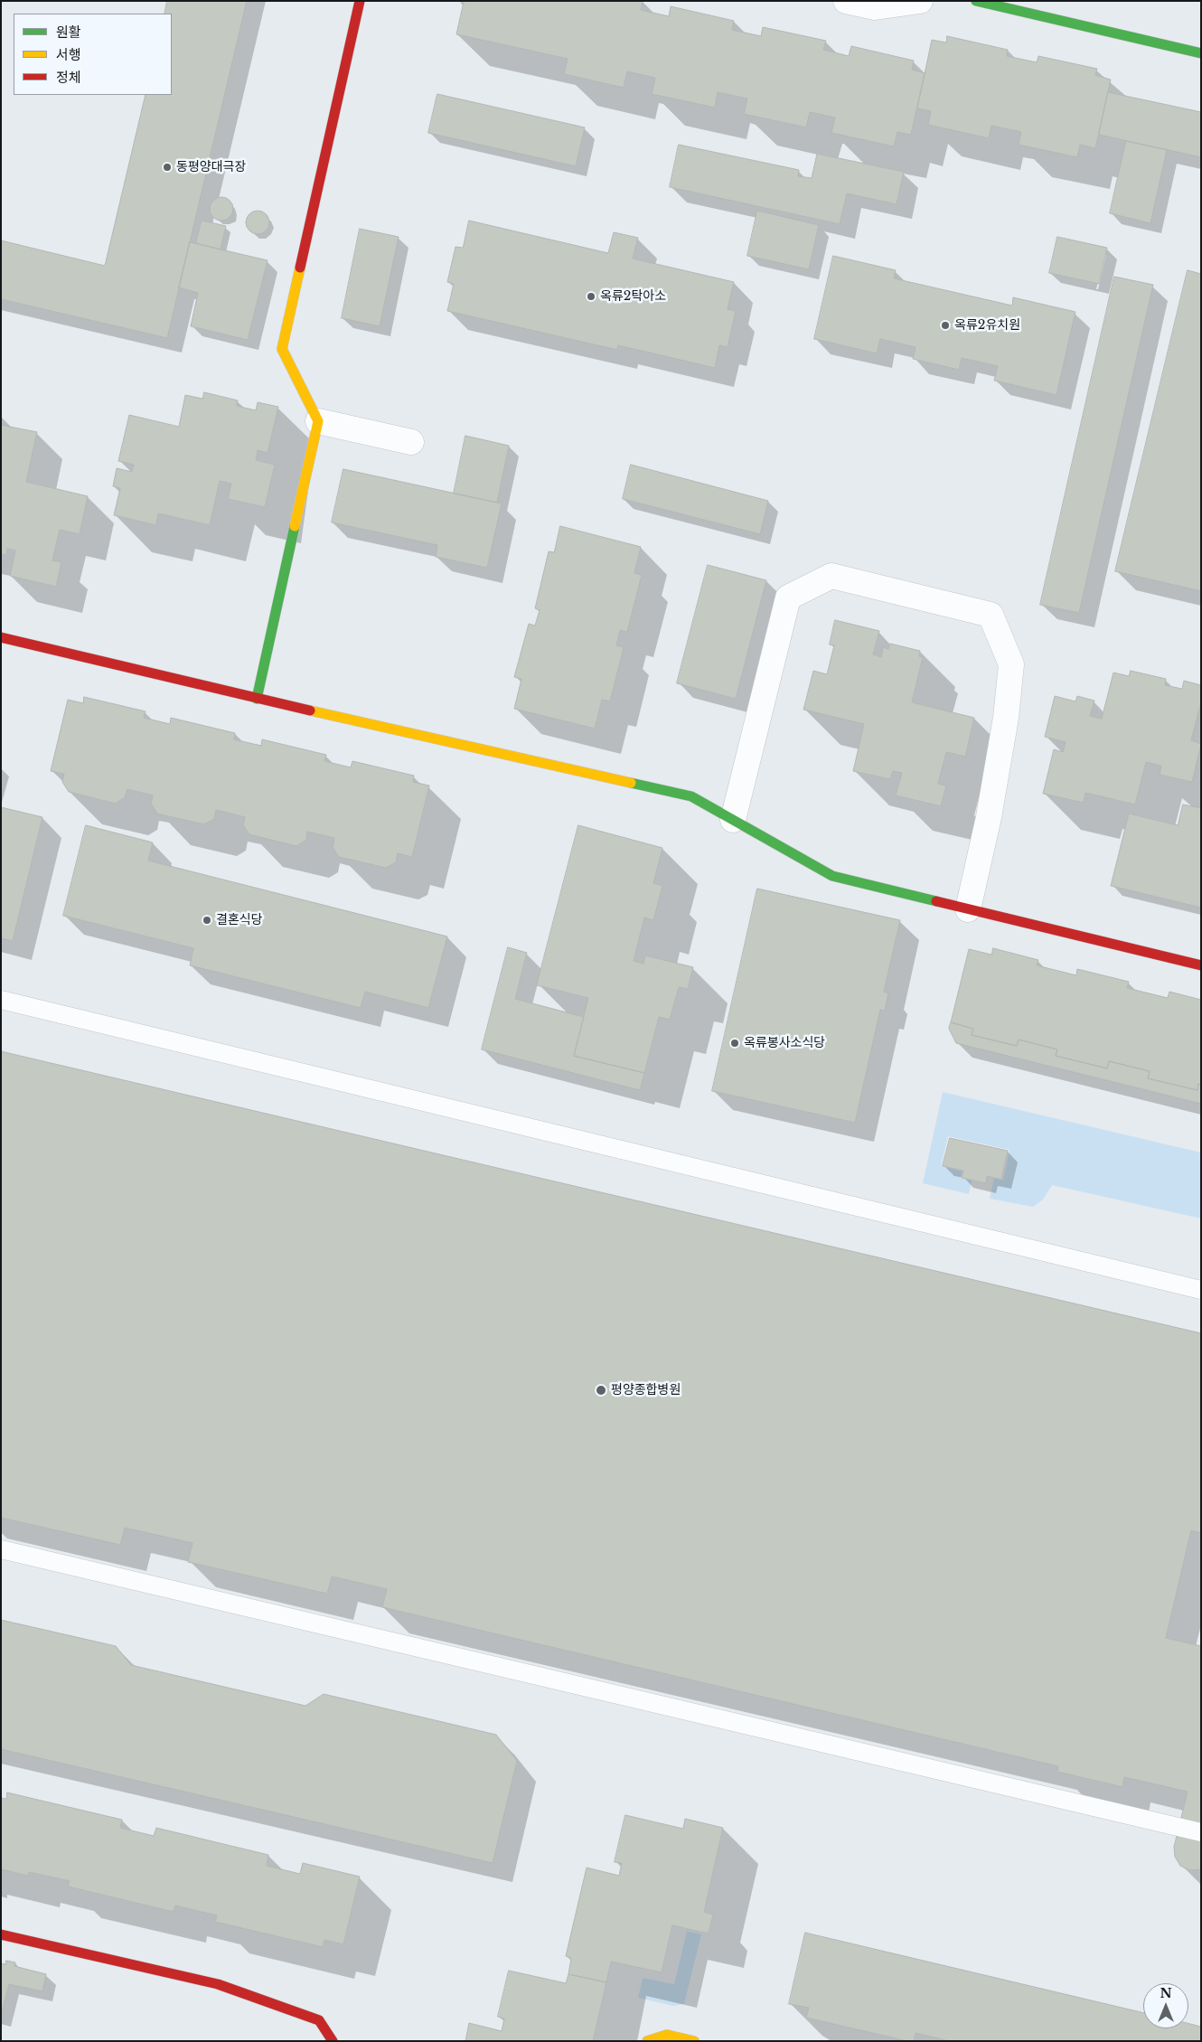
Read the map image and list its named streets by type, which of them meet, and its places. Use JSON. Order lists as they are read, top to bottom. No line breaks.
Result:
{"places":["동평양대극장","옥류2탁아소","옥류2유치원","결혼식당","옥류봉사소식당","평양종합병원"],"legend":["원활","서행","정체"],"north":"top"}
